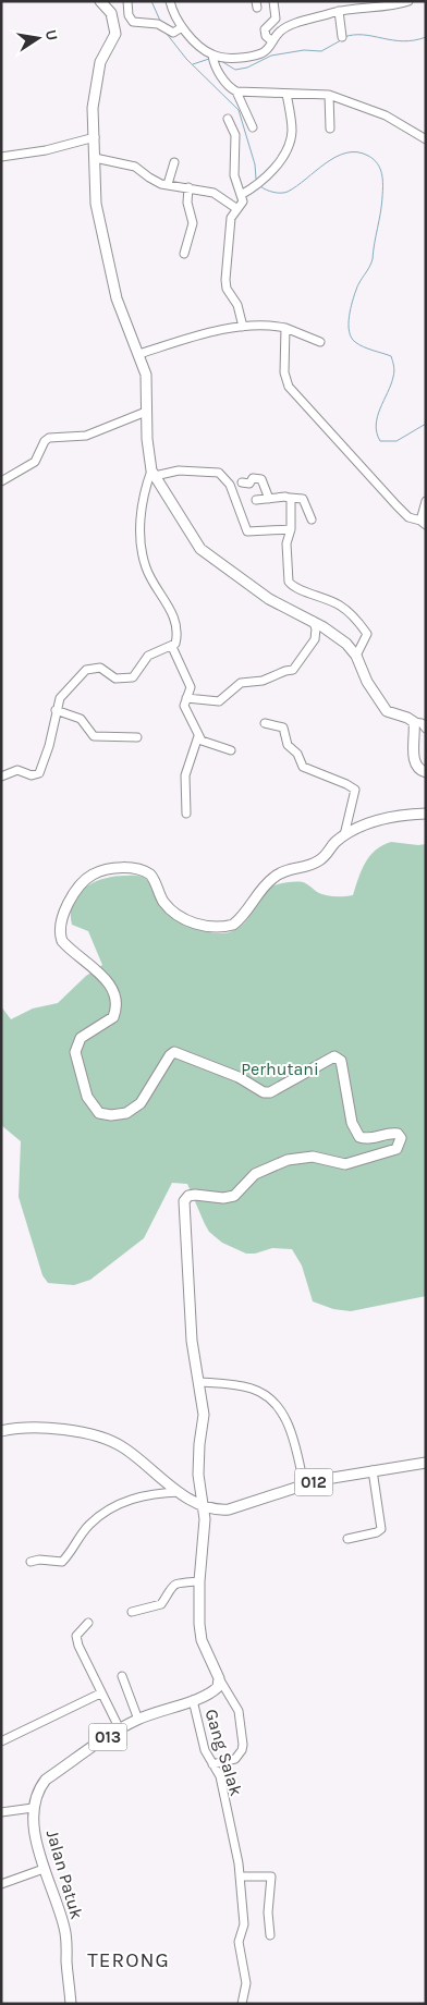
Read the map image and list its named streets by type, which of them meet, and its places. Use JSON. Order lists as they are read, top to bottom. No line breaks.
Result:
{"streets":{"main road":["012","013","Jalan Patuk"],"street":["Gang Salak"]},"crossings":[["013","Gang Salak"],["013","Jalan Patuk"]],"districts":["TERONG"],"parks":["Perhutani"],"north":"right"}
